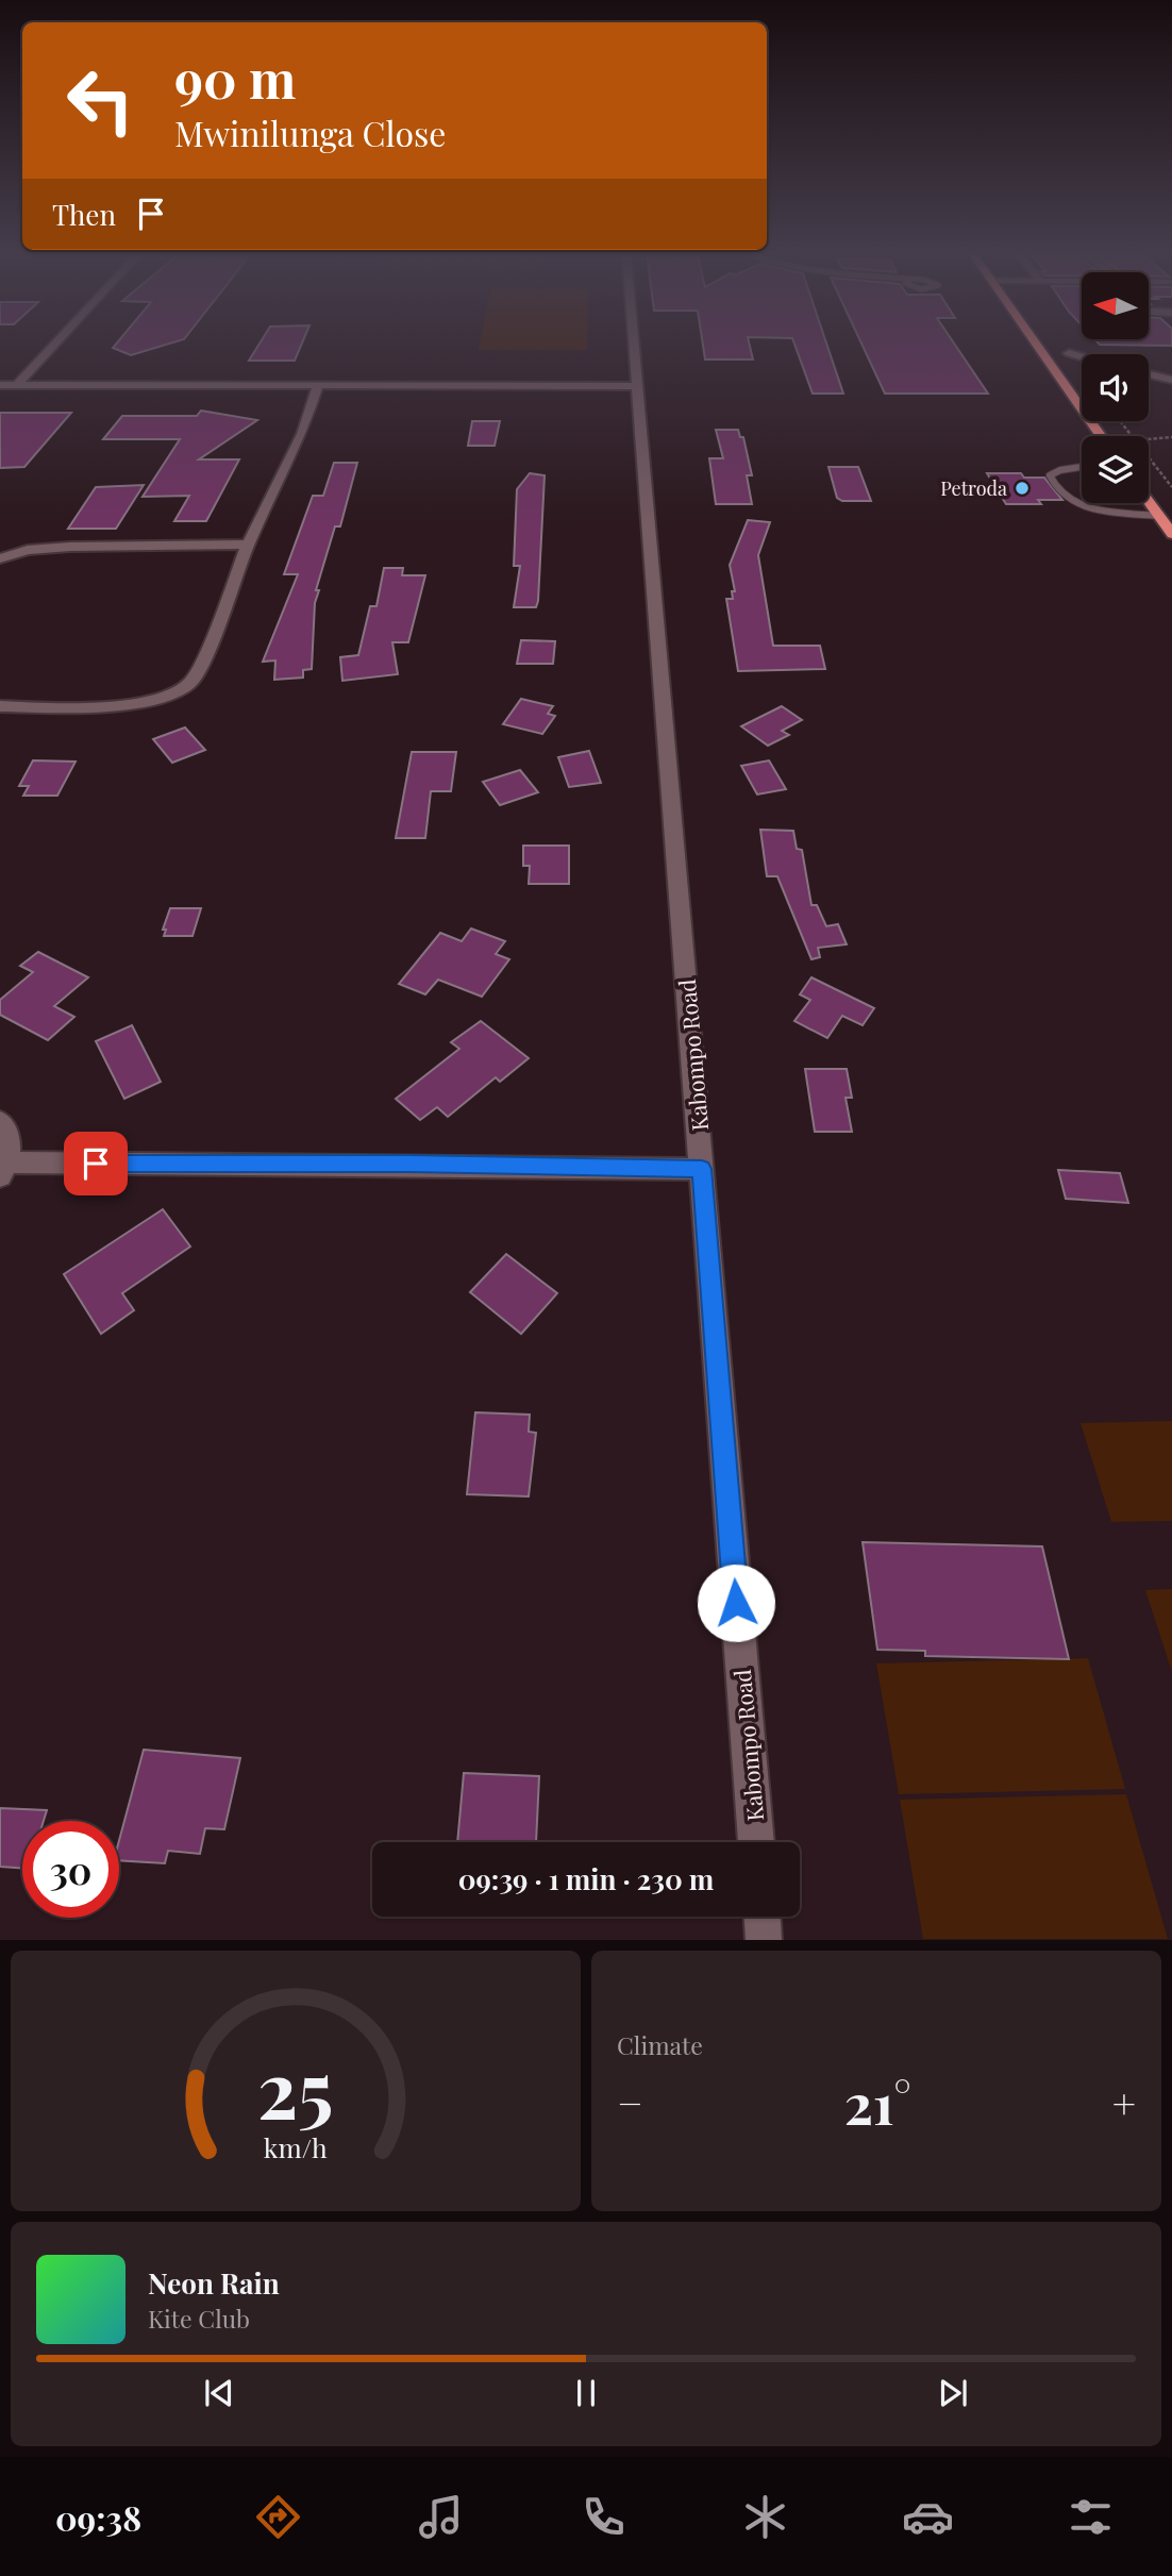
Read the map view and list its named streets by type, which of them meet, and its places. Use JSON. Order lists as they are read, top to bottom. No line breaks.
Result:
{"streets":{"street":["Kabompo Road"]},"places":["Petroda"],"north":"left","page":{"turn":["90 m","Mwinilunga Close"],"then":"Then","limit":"30","trip":"09:39 · 1 min · 230 m","tile":"Climate","heat":["−","21°","+"],"song":["Neon Rain","Kite Club"],"tabs":"09:38","gauge":["25","km/h"]}}
